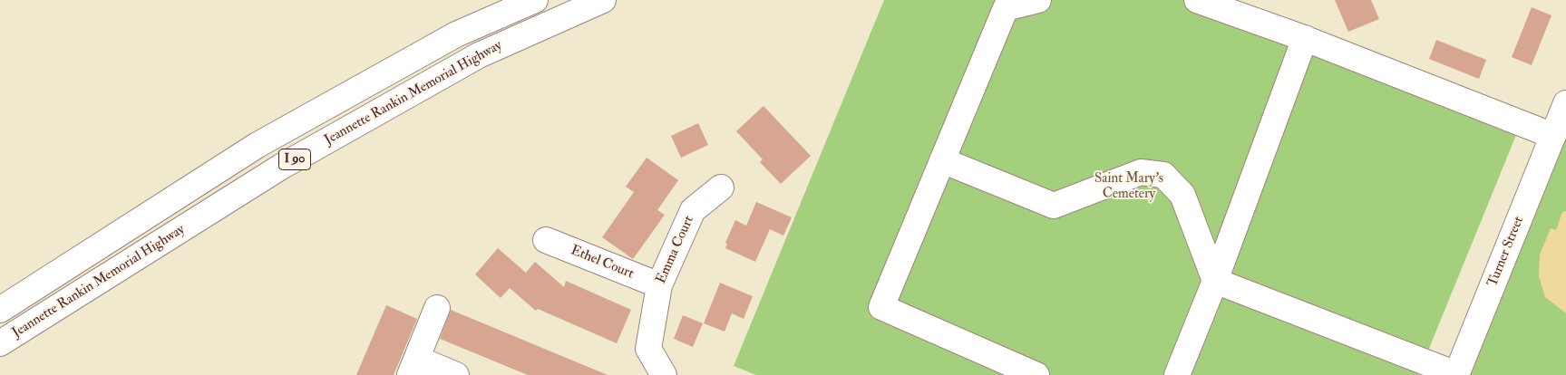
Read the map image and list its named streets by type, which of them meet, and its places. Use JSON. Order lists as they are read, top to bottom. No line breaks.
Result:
{"streets":{"main road":["Jeannette Rankin Memorial Highway","I 90","Emma Court","Turner Street","Ethel Court"]},"crossings":[["Emma Court","Ethel Court"]],"parks":["Saint Mary's Cemetery"]}
